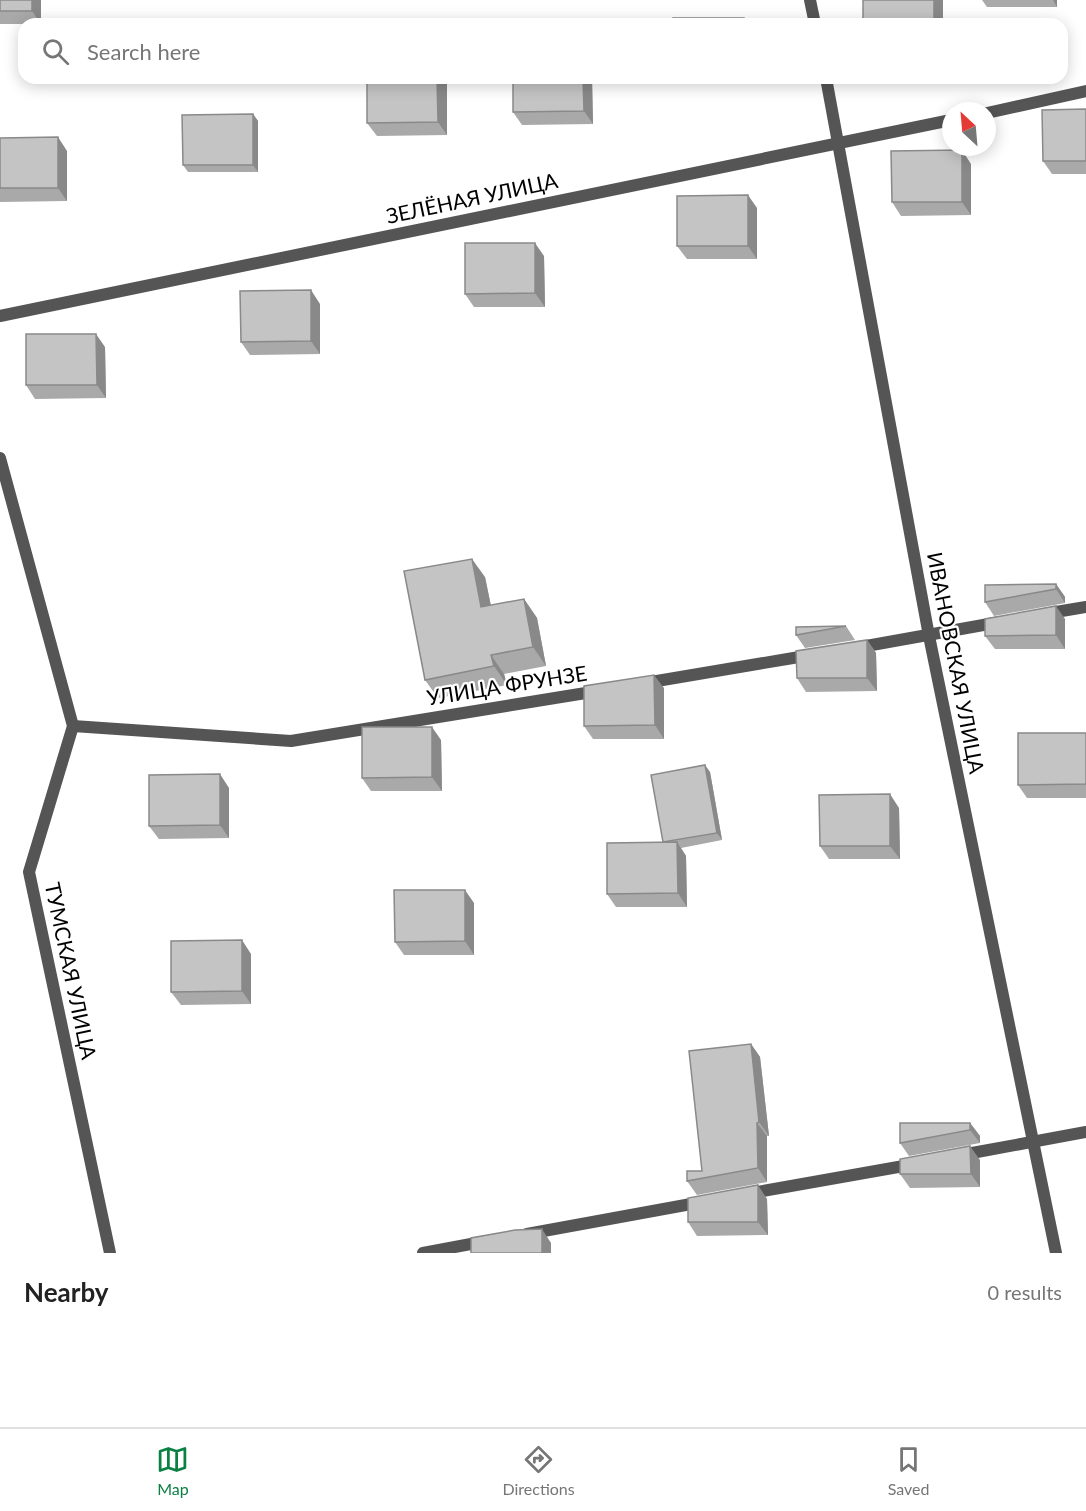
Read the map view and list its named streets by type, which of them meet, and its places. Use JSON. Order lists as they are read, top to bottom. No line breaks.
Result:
{"streets":{"street":["ЗЕЛЁНАЯ УЛИЦА","ИВАНОВСКАЯ УЛИЦА","УЛИЦА ФРУНЗЕ","ТУМСКАЯ УЛИЦА"]},"crossings":[["ЗЕЛЁНАЯ УЛИЦА","ИВАНОВСКАЯ УЛИЦА"],["УЛИЦА ФРУНЗЕ","ТУМСКАЯ УЛИЦА"]],"north":"top left","page":{"search":"Search here","heading":["Nearby","0 results"],"nav":["Map","Directions","Saved"]}}
